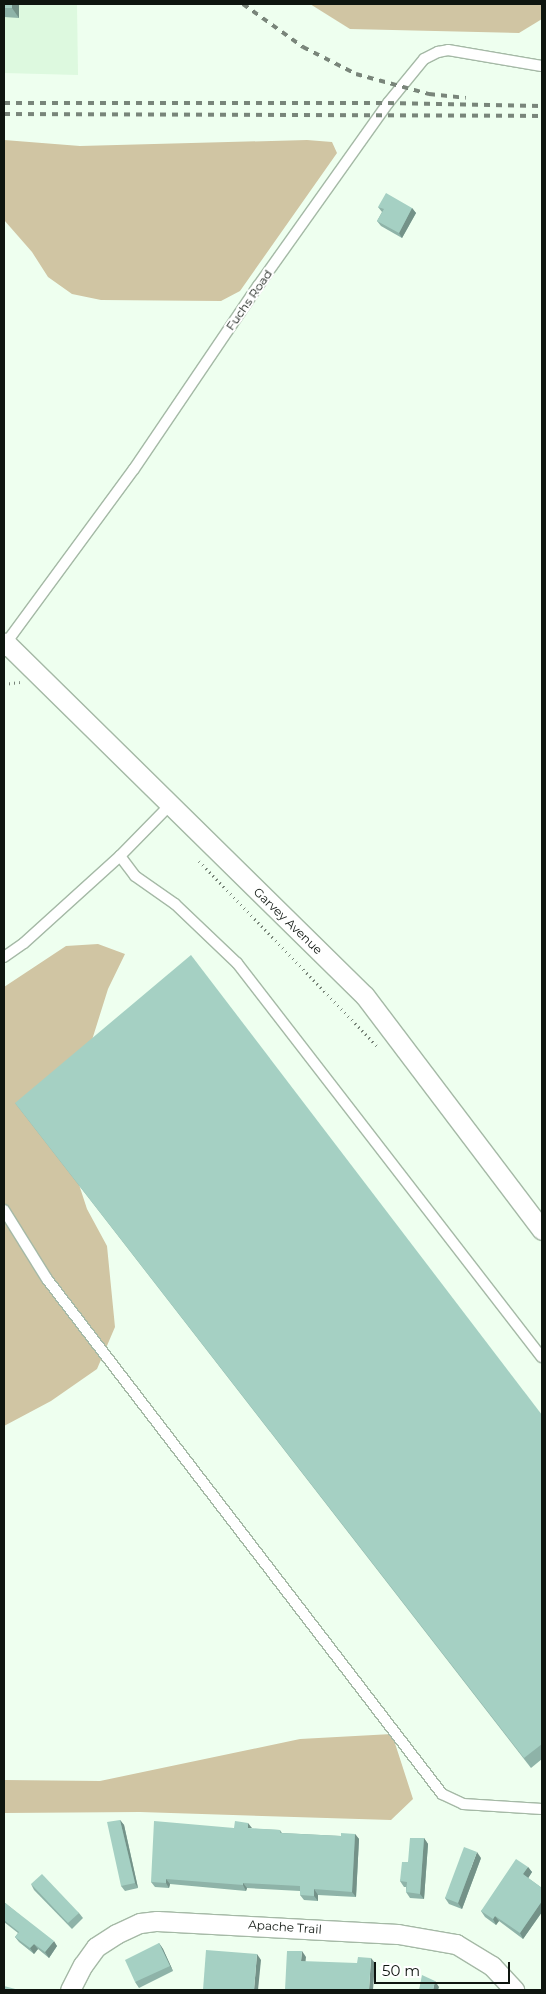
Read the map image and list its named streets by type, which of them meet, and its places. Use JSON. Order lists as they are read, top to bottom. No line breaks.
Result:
{"streets":{"street":["Garvey Avenue","Apache Trail"],"lane":["Fuchs Road"]},"crossings":[["Fuchs Road","Garvey Avenue"]],"scale_bar":"50 m"}
